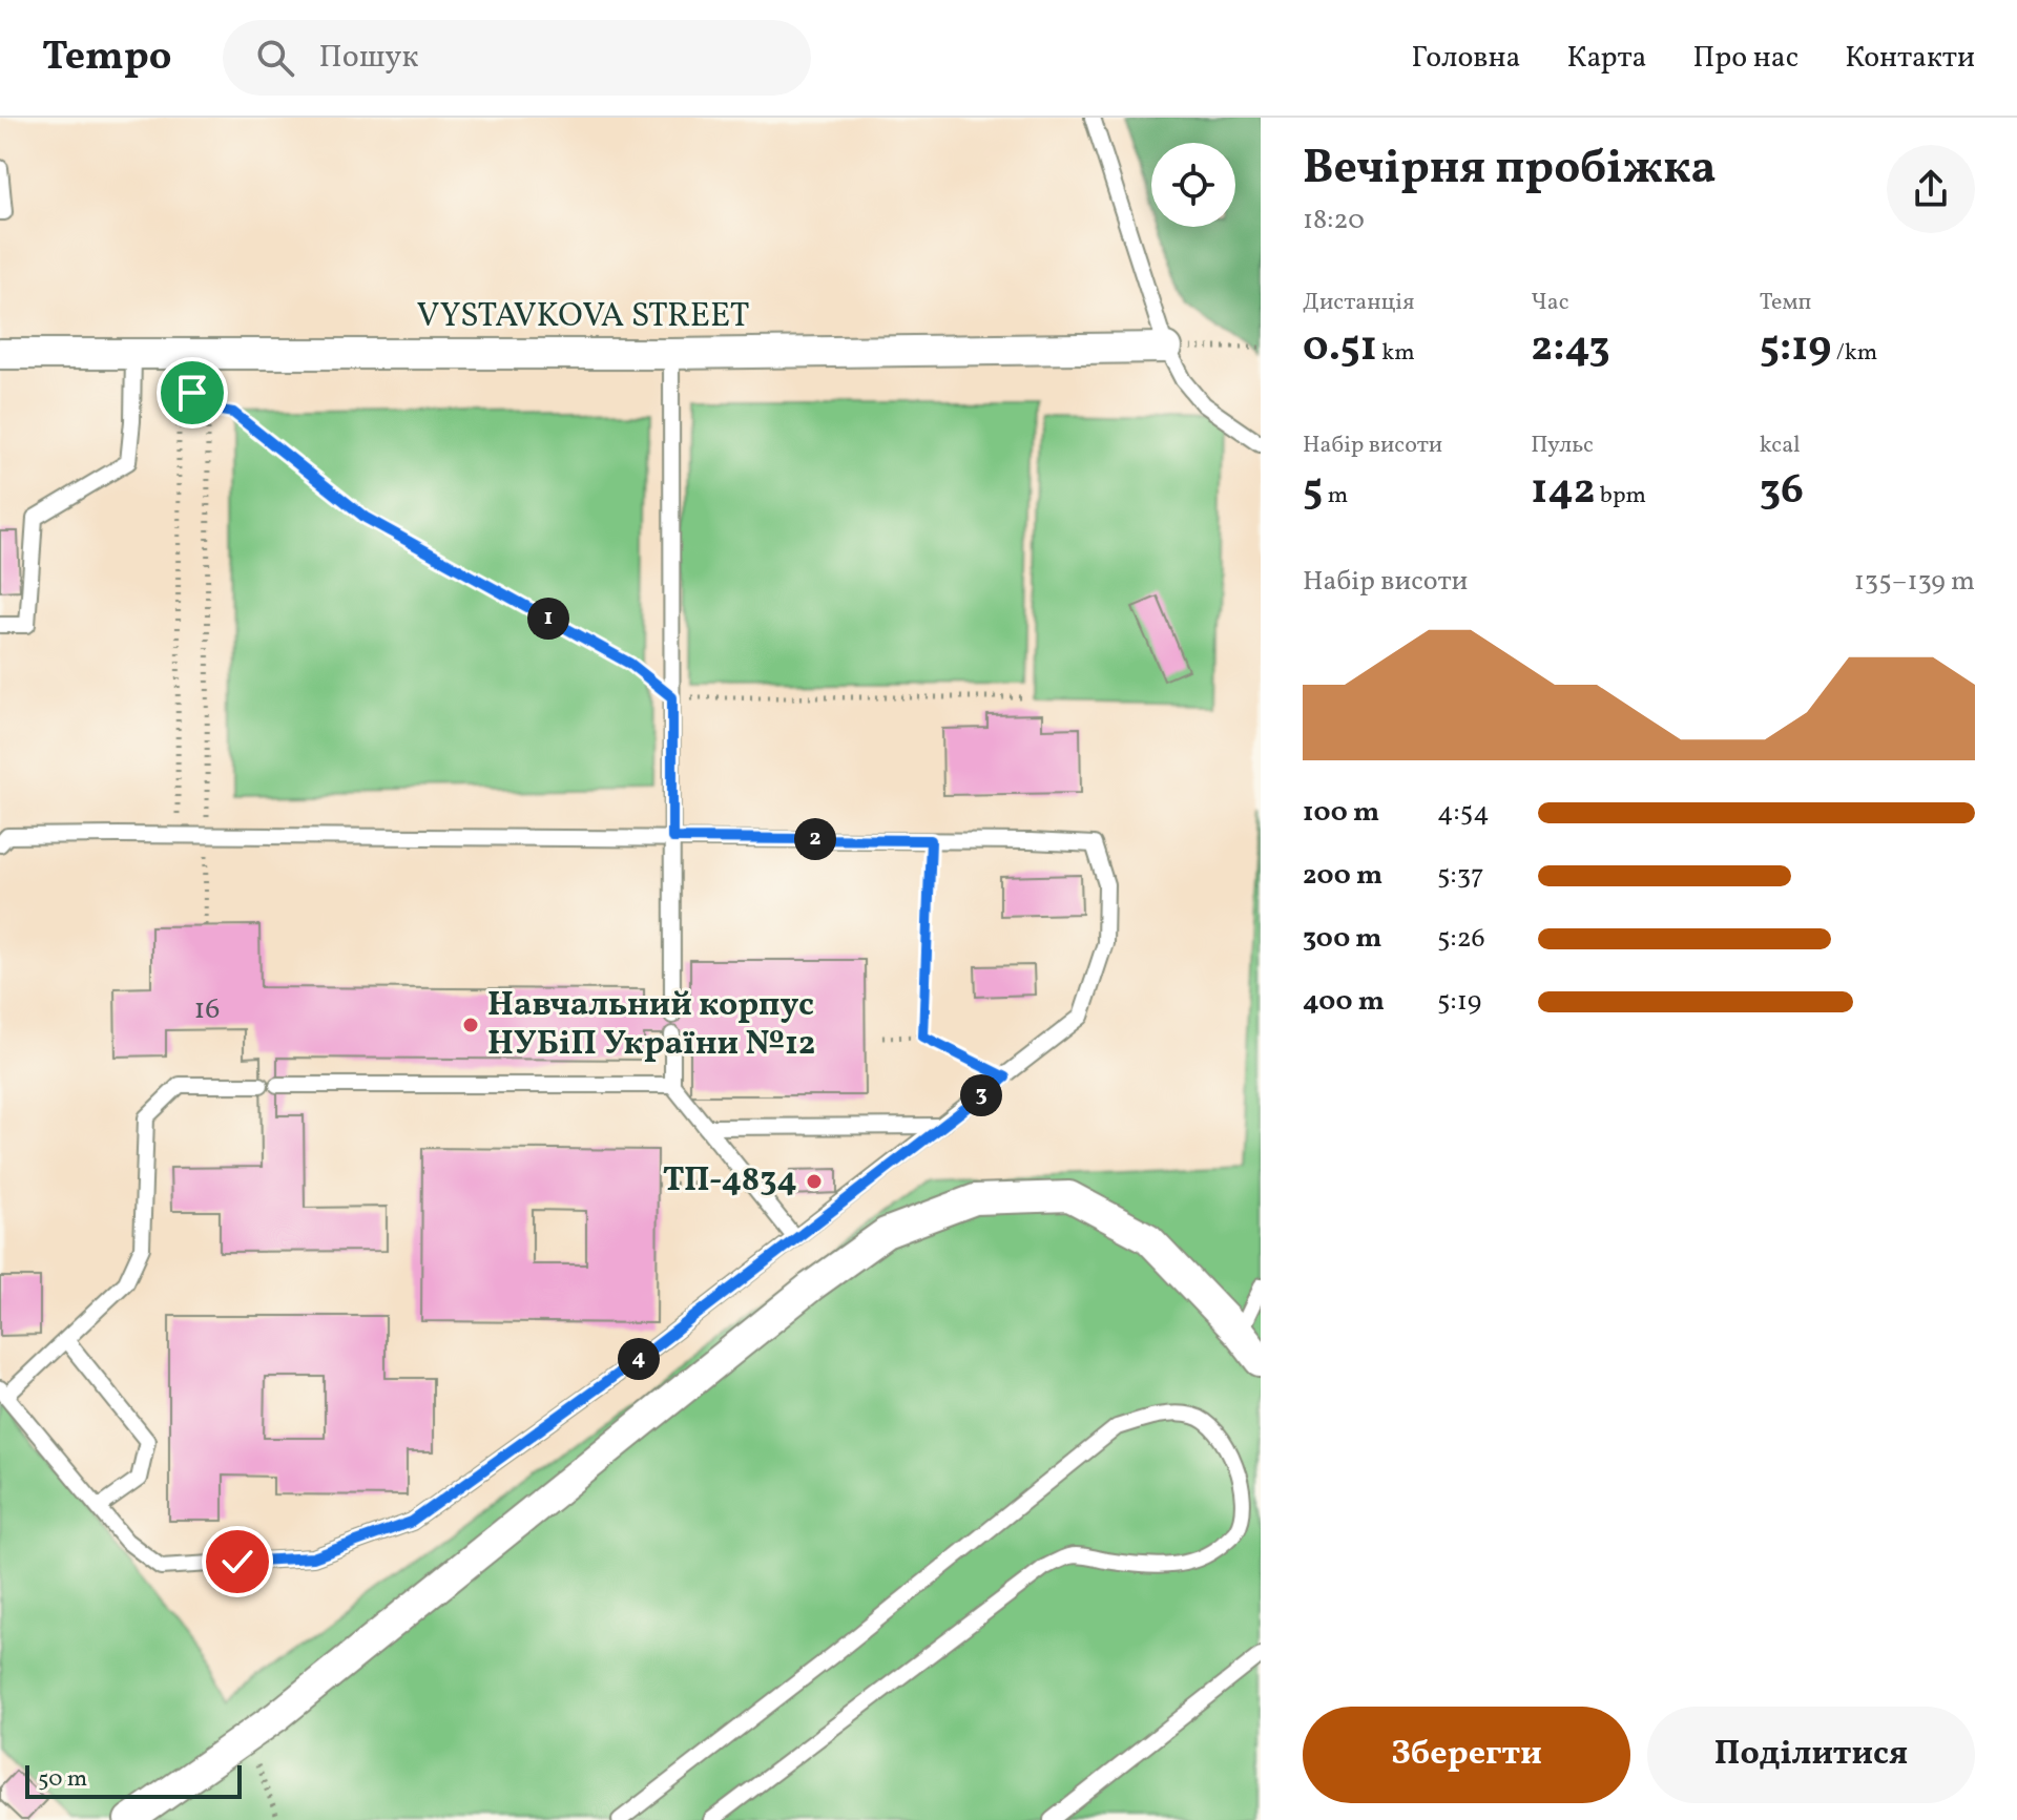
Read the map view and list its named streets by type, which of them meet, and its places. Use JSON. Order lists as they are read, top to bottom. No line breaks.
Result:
{"streets":{"street":["VYSTAVKOVA STREET"]},"places":["Навчальний корпус НУБіП України №12","ТП-4834"],"house_numbers":["16"],"scale_bar":"50 m","page":{"header":"Tempo","search":"Пошук","nav":["Головна","Карта","Про нас","Контакти"],"heading":["Вечірня пробіжка","18:20"],"stats":[["Дистанція","0.51 km"],["Час","2:43"],["Темп","5:19 /km"],["Набір висоти","5 m"],["Пульс","142 bpm"],["kcal","36"]],"chart":["Набір висоти","135–139 m"],"pins":["1","2","3","4"],"list":[{"name":"100 m","note":"4:54"},{"name":"200 m","note":"5:37"},{"name":"300 m","note":"5:26"},{"name":"400 m","note":"5:19"}],"buttons":["Зберегти","Поділитися"],"scale":"50 m"}}
